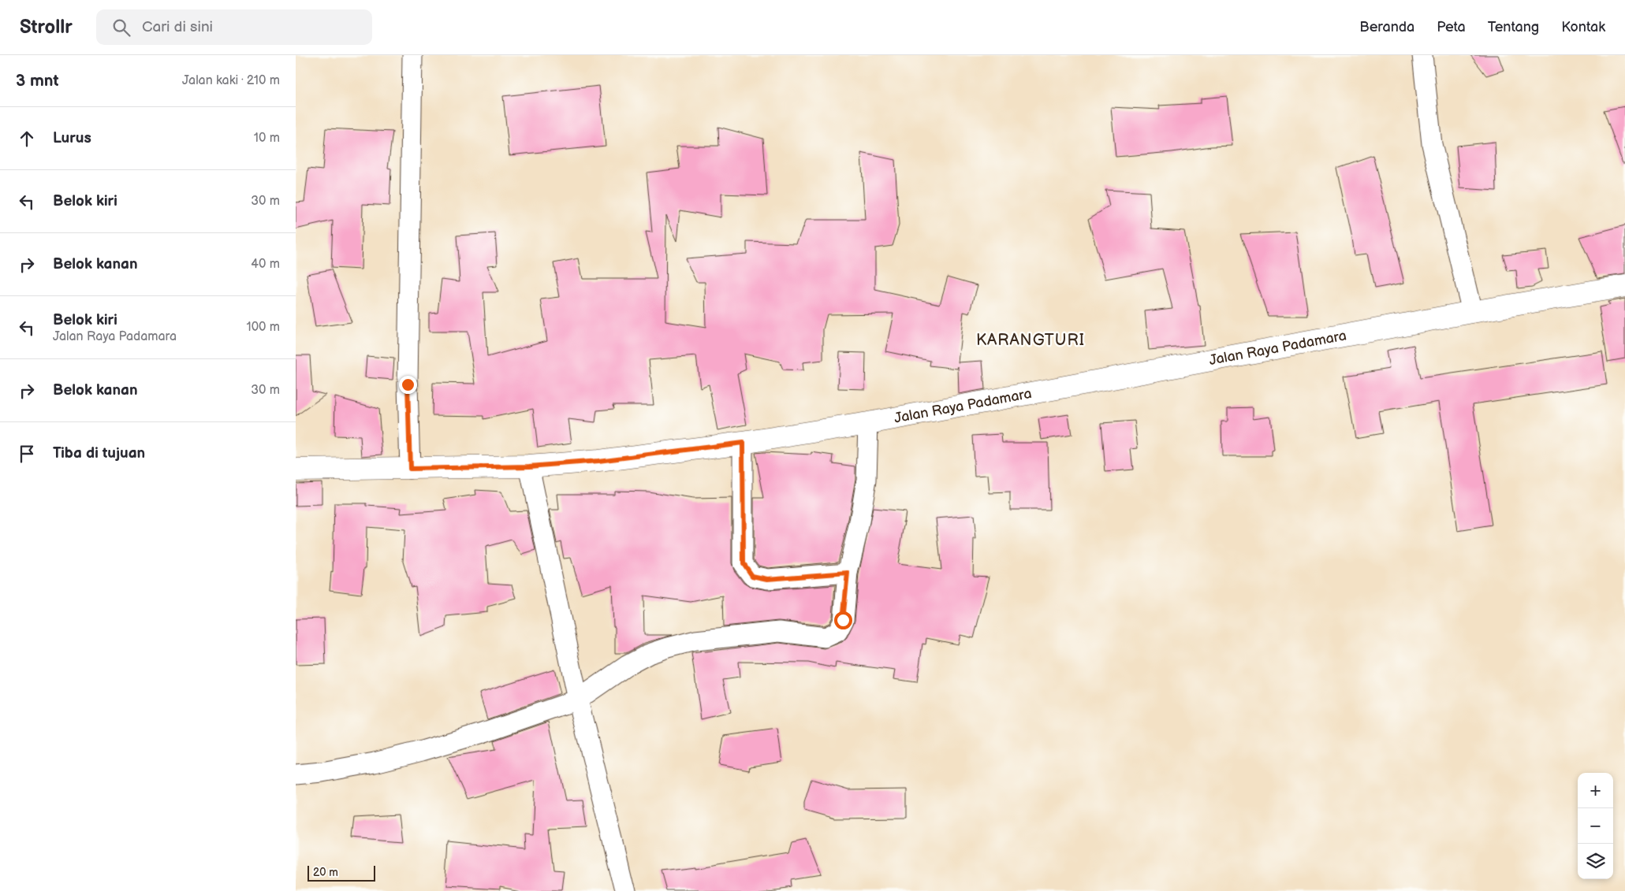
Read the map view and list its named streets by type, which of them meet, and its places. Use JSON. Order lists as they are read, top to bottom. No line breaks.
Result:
{"streets":{"main road":["Jalan Raya Padamara"]},"districts":["KARANGTURI"],"scale_bar":"20 m","page":{"header":"Strollr","search":"Cari di sini","nav":["Beranda","Peta","Tentang","Kontak"],"heading":["3 mnt","Jalan kaki · 210 m"],"list":[["Lurus","10 m"],["Belok kiri","30 m"],["Belok kanan","40 m"],["Belok kiri","Jalan Raya Padamara","100 m"],["Belok kanan","30 m"],"Tiba di tujuan"],"map_buttons":["+","−"],"scale":"20 m"}}
